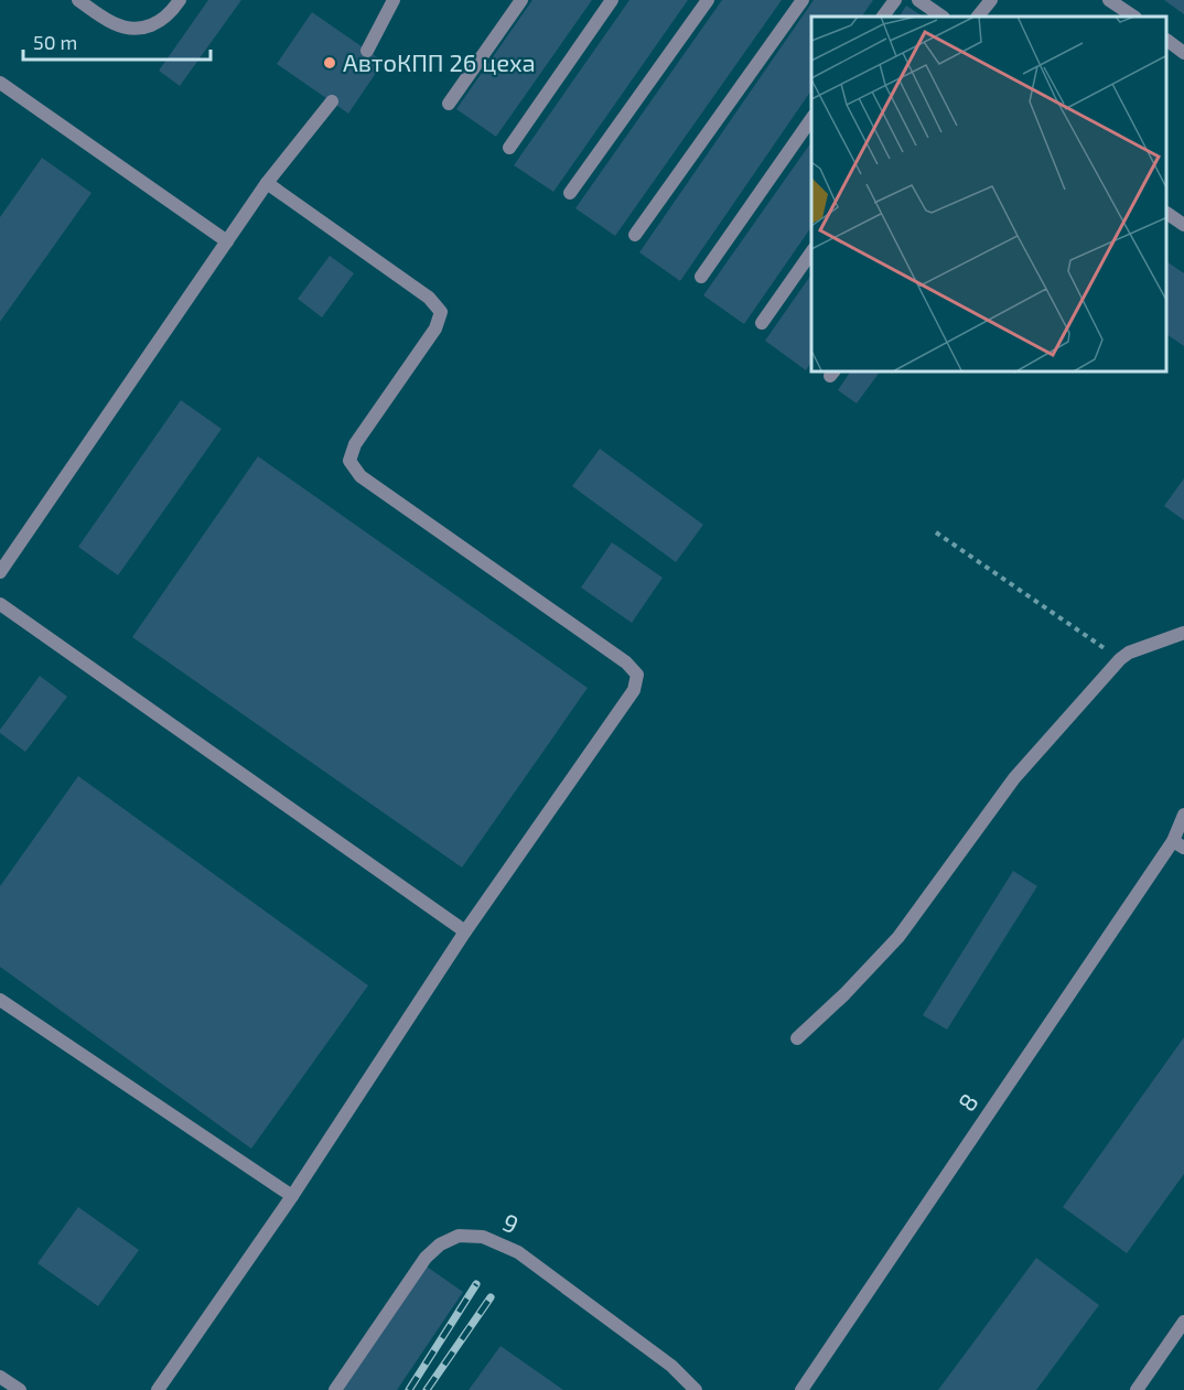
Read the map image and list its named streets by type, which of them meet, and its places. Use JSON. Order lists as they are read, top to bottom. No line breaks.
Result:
{"streets":{"street":["8","9"]},"places":["АвтоКПП 26 цеха"],"scale_bar":"50 m"}
